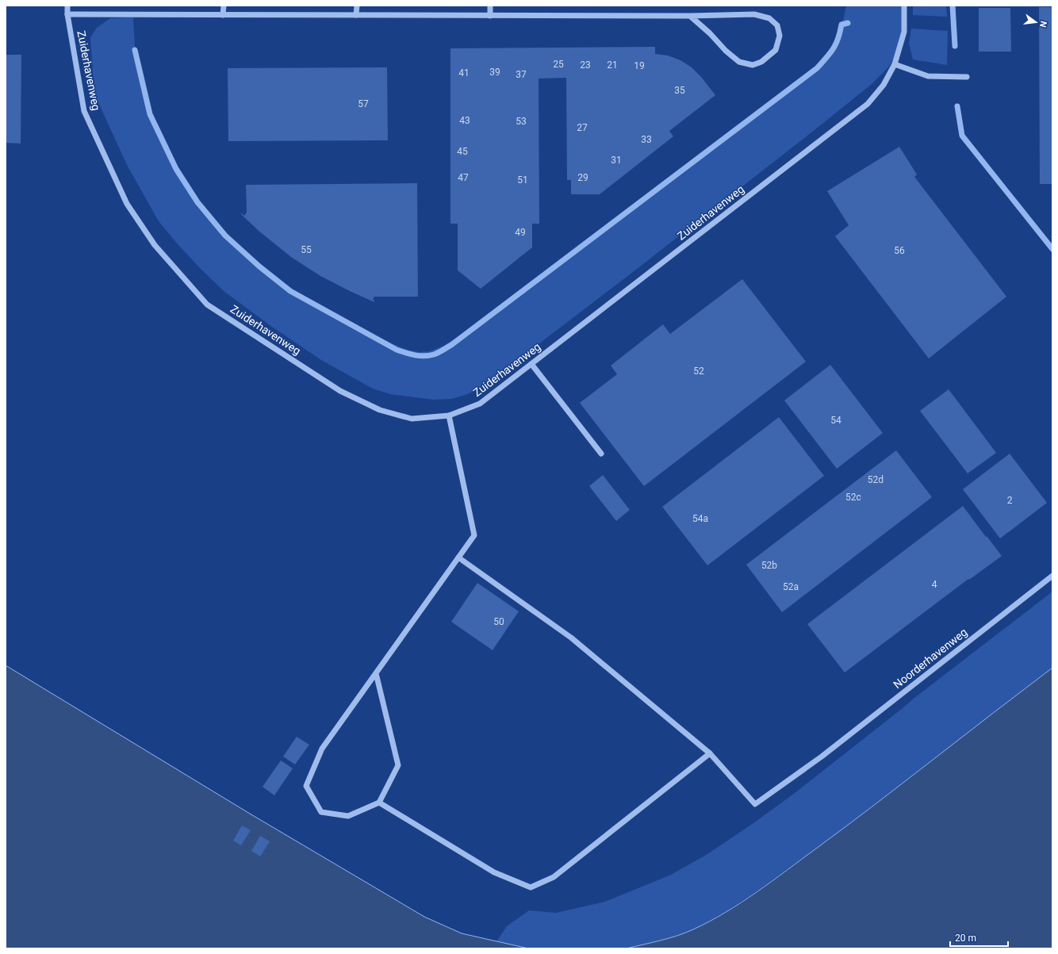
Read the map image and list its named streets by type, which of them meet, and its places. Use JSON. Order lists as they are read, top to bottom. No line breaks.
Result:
{"streets":{"street":["Zuiderhavenweg","Noorderhavenweg"]},"house_numbers":["25","23","21","19","39","41","37","35","57","43","53","27","33","45","31","47","29","51","49","55","56","52","54","52d","52c","2","54a","52b","4","52a","50"],"scale_bar":"20 m","north":"right"}
